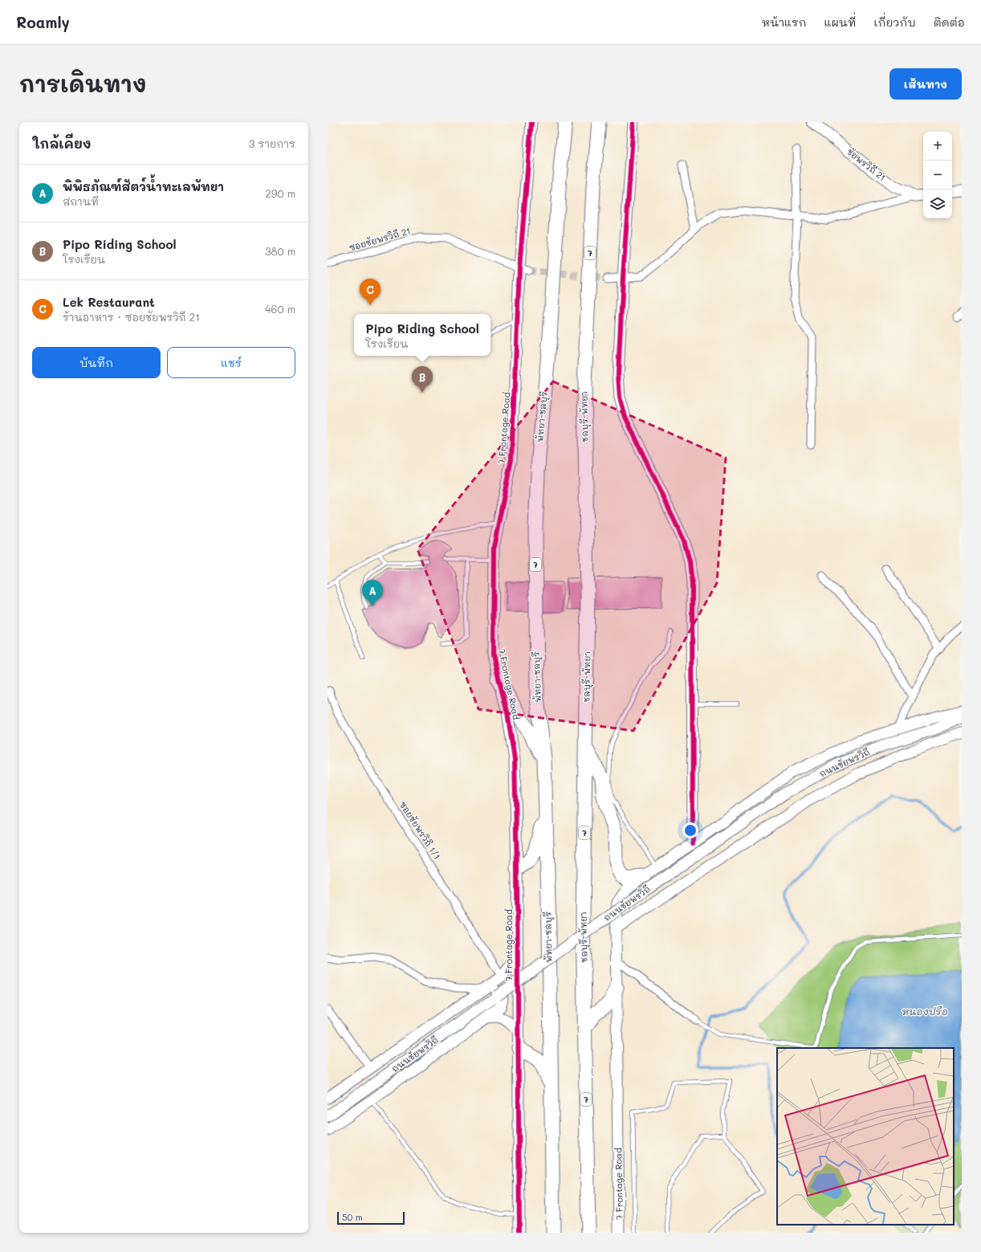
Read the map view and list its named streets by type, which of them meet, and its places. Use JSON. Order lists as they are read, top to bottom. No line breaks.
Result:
{"streets":{"highway":["7","พัทยา-ชลบุรี","ชลบุรี-พัทยา"],"street":["ชัยพรวิถี 21","ซอยชัยพรวิถี 21","7 Frontage Road","ถนนชัยพรวิถี","ซอยชัยพรวิถี 1/1"]},"crossings":[["ซอยชัยพรวิถี 21","7 Frontage Road"],["7 Frontage Road","ถนนชัยพรวิถี"],["ถนนชัยพรวิถี","ซอยชัยพรวิถี 1/1"]],"water":["หนองปรือ"],"scale_bar":"50 m","page":{"header":"Roamly","nav":["หน้าแรก","แผนที่","เกี่ยวกับ","ติดต่อ"],"buttons":["เส้นทาง",["บันทึก","แชร์"]],"title":"การเดินทาง","heading":["ใกล้เคียง","3 รายการ"],"map_buttons":["+","−"],"list":[{"mark":"A","name":"พิพิธภัณฑ์สัตว์น้ำทะเลพัทยา","note":"สถานที่","value":"290 m"},{"mark":"B","name":"Pipo Riding School","note":"โรงเรียน","value":"380 m"},{"mark":"C","name":"Lek Restaurant","note":"ร้านอาหาร · ซอยชัยพรวิถี 21","value":"460 m"}],"pins":["C","B","A"],"popup":["Pipo Riding School","โรงเรียน"],"scale":"50 m"}}
